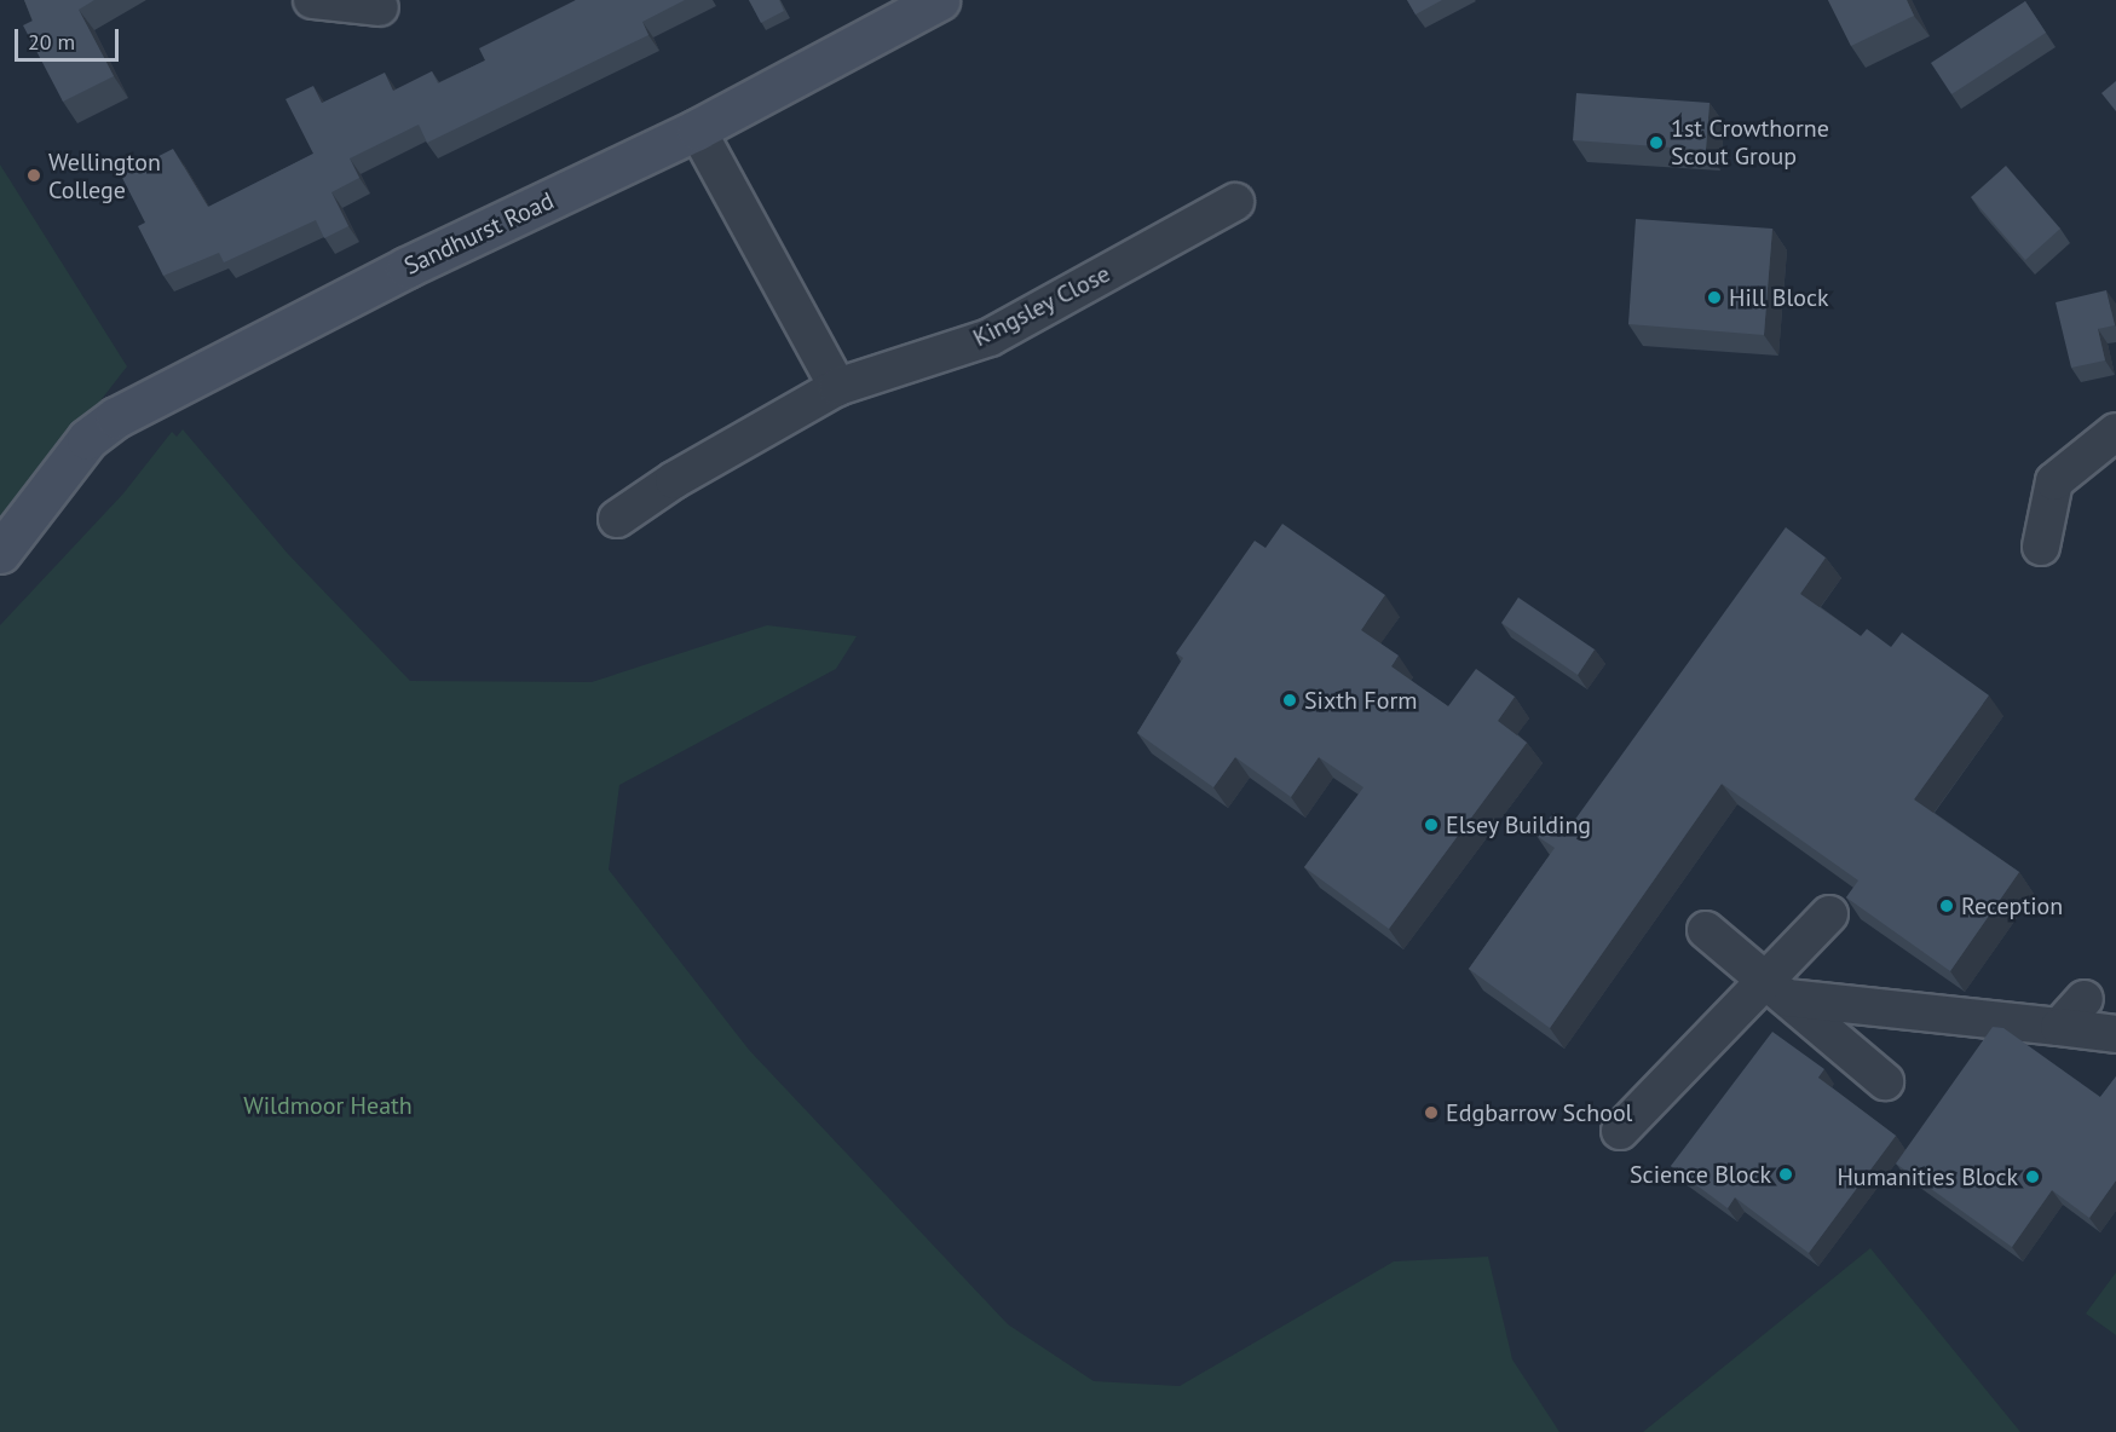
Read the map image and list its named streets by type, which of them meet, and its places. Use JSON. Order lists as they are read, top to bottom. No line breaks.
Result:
{"streets":{"street":["Sandhurst Road","Kingsley Close"]},"parks":["Wildmoor Heath"],"places":["1st Crowthorne Scout Group","Wellington College","Hill Block","Sixth Form","Elsey Building","Reception","Edgbarrow School","Science Block","Humanities Block"],"scale_bar":"20 m"}
